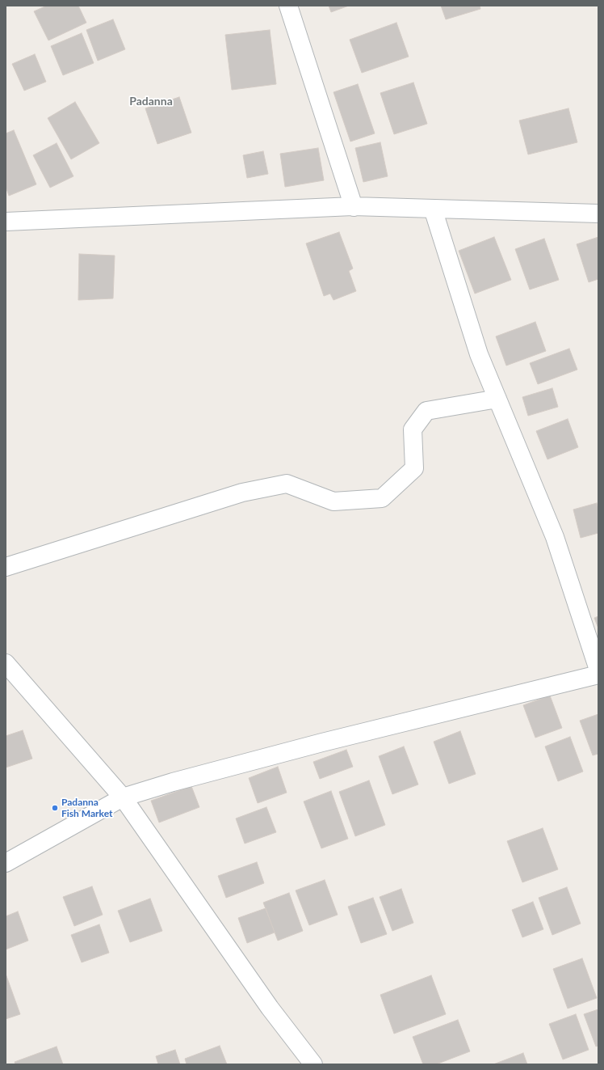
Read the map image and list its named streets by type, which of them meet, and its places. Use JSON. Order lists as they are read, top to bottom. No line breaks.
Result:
{"districts":["Padanna"],"places":["Padanna Fish Market"]}
